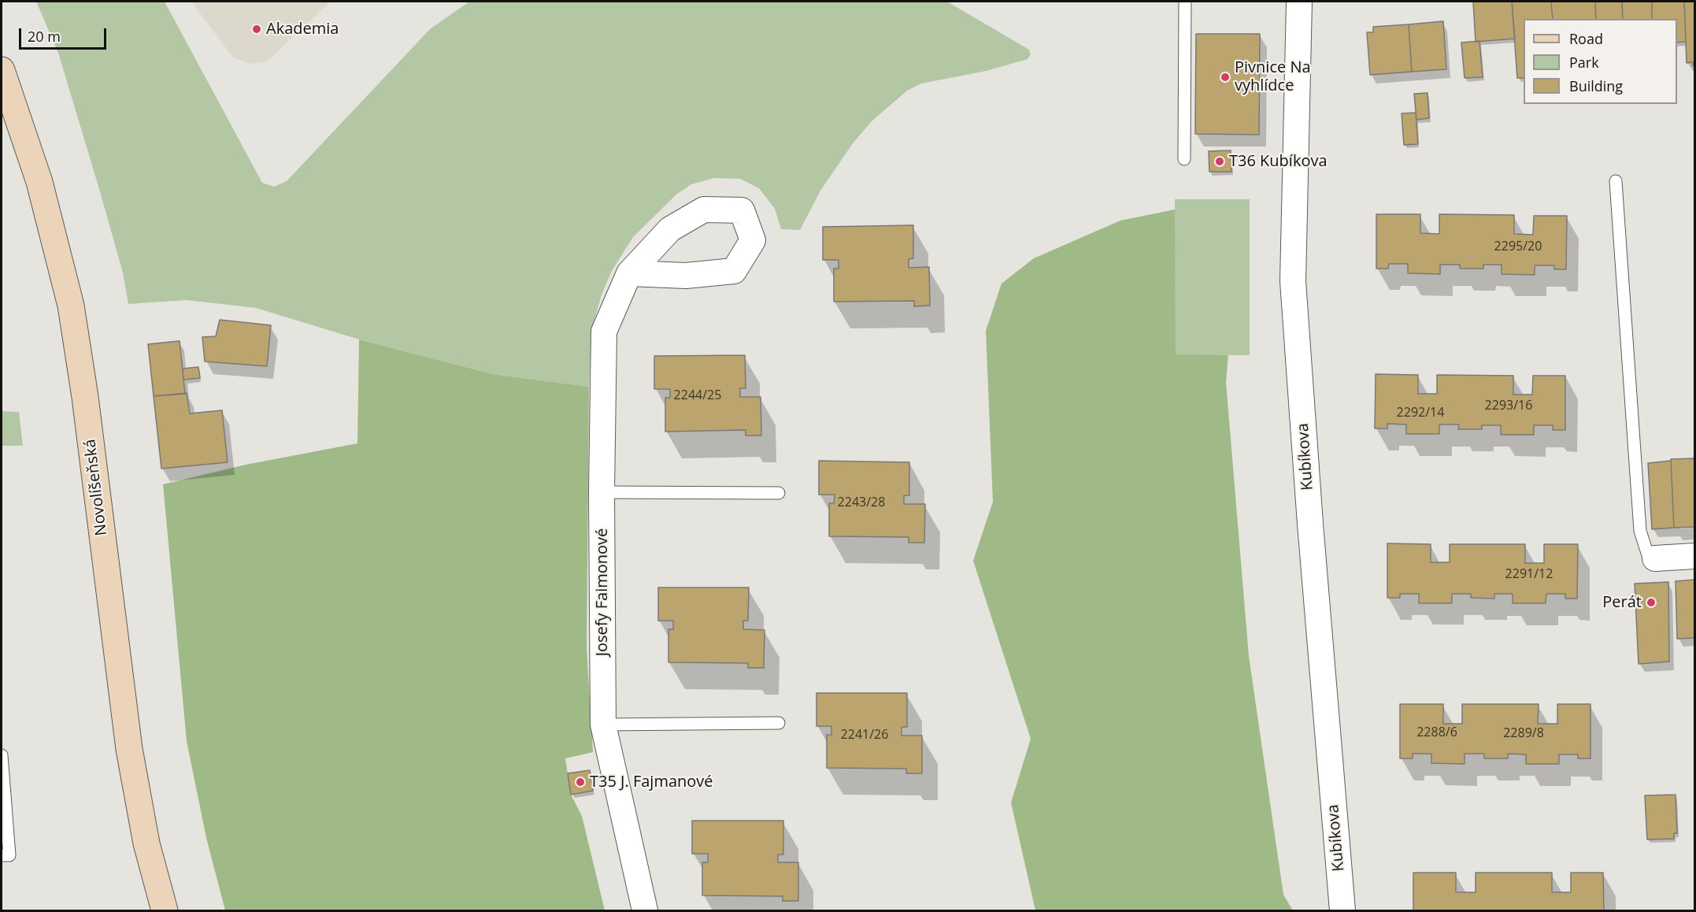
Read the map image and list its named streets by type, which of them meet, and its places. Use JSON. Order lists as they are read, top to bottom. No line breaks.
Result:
{"streets":{"street":["Kubíkova","Novolíšeňská","Josefy Faimonové"]},"places":["Akademia","Pivnice Na vyhlídce","T36 Kubíkova","Perát","T35 J. Fajmanové"],"house_numbers":["2295/20","2244/25","2293/16","2292/14","2243/28","2291/12","2288/6","2289/8","2241/26"],"legend":["Road","Park","Building"],"scale_bar":"20 m"}
